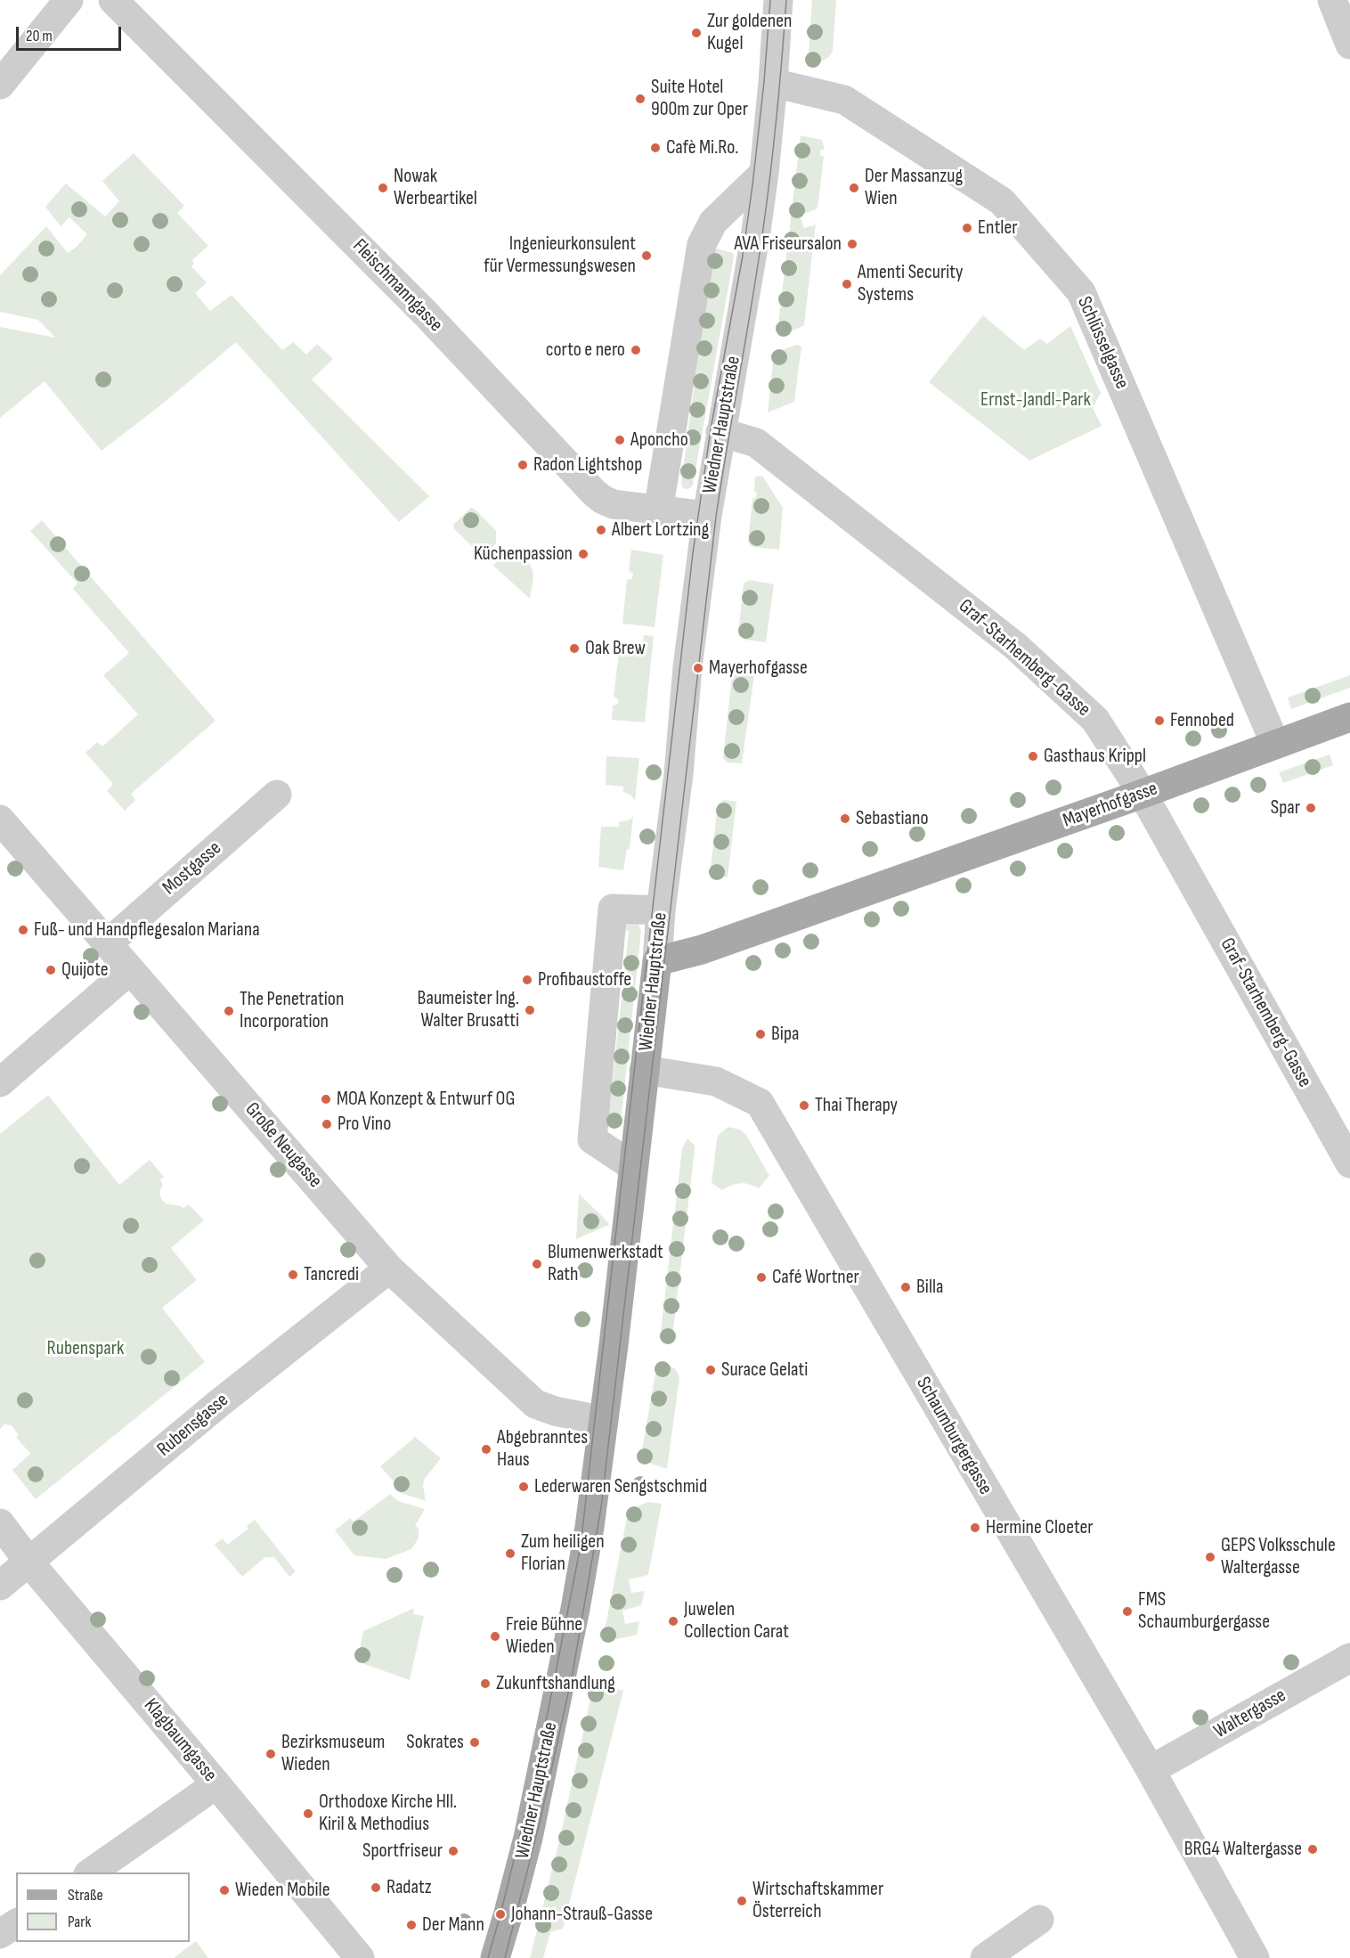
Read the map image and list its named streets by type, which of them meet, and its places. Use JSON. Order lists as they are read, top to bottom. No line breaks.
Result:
{"streets":{"main road":["Wiedner Hauptstraße","Mayerhofgasse"],"street":["Fleischmanngasse","Schlüsselgasse","Graf-Starhemberg-Gasse","Mostgasse","Große Neugasse","Rubensgasse","Schaumburgergasse","Waltergasse","Klagbaumgasse"]},"crossings":[["Fleischmanngasse","Wiedner Hauptstraße"],["Schlüsselgasse","Wiedner Hauptstraße"],["Schlüsselgasse","Mayerhofgasse"],["Wiedner Hauptstraße","Graf-Starhemberg-Gasse"],["Wiedner Hauptstraße","Mayerhofgasse"],["Wiedner Hauptstraße","Große Neugasse"],["Wiedner Hauptstraße","Schaumburgergasse"],["Graf-Starhemberg-Gasse","Mayerhofgasse"],["Mostgasse","Große Neugasse"],["Große Neugasse","Rubensgasse"],["Rubensgasse","Klagbaumgasse"],["Schaumburgergasse","Waltergasse"]],"parks":["Ernst-Jandl-Park","Rubenspark"],"places":["Zur goldenen Kugel","Suite Hotel 900m zur Oper","Cafè Mi.Ro.","Nowak Werbeartikel","Der Massanzug Wien","Entler","AVA Friseursalon","Ingenieurkonsulent für Vermessungswesen","Amenti Security Systems","corto e nero","Aponcho","Radon Lightshop","Albert Lortzing","Küchenpassion","Oak Brew","Mayerhofgasse","Fennobed","Gasthaus Krippl","Spar","Sebastiano","Fuß- und Handpflegesalon Mariana","Quijote","Profibaustoffe","Baumeister Ing. Walter Brusatti","The Penetration Incorporation","Bipa","MOA Konzept & Entwurf OG","Thai Therapy","Pro Vino","Blumenwerkstadt Rath","Tancredi","Café Wortner","Billa","Surace Gelati","Abgebranntes Haus","Lederwaren Sengstschmid","Hermine Cloeter","Zum heiligen Florian","GEPS Volksschule Waltergasse","FMS Schaumburgergasse","Juwelen Collection Carat","Freie Bühne Wieden","Zukunftshandlung","Sokrates","Bezirksmuseum Wieden","Orthodoxe Kirche Hll. Kiril & Methodius","BRG4 Waltergasse","Sportfriseur","Radatz","Wieden Mobile","Wirtschaftskammer Österreich","Johann-Strauß-Gasse","Der Mann"],"legend":["Straße","Park"],"scale_bar":"20 m"}
